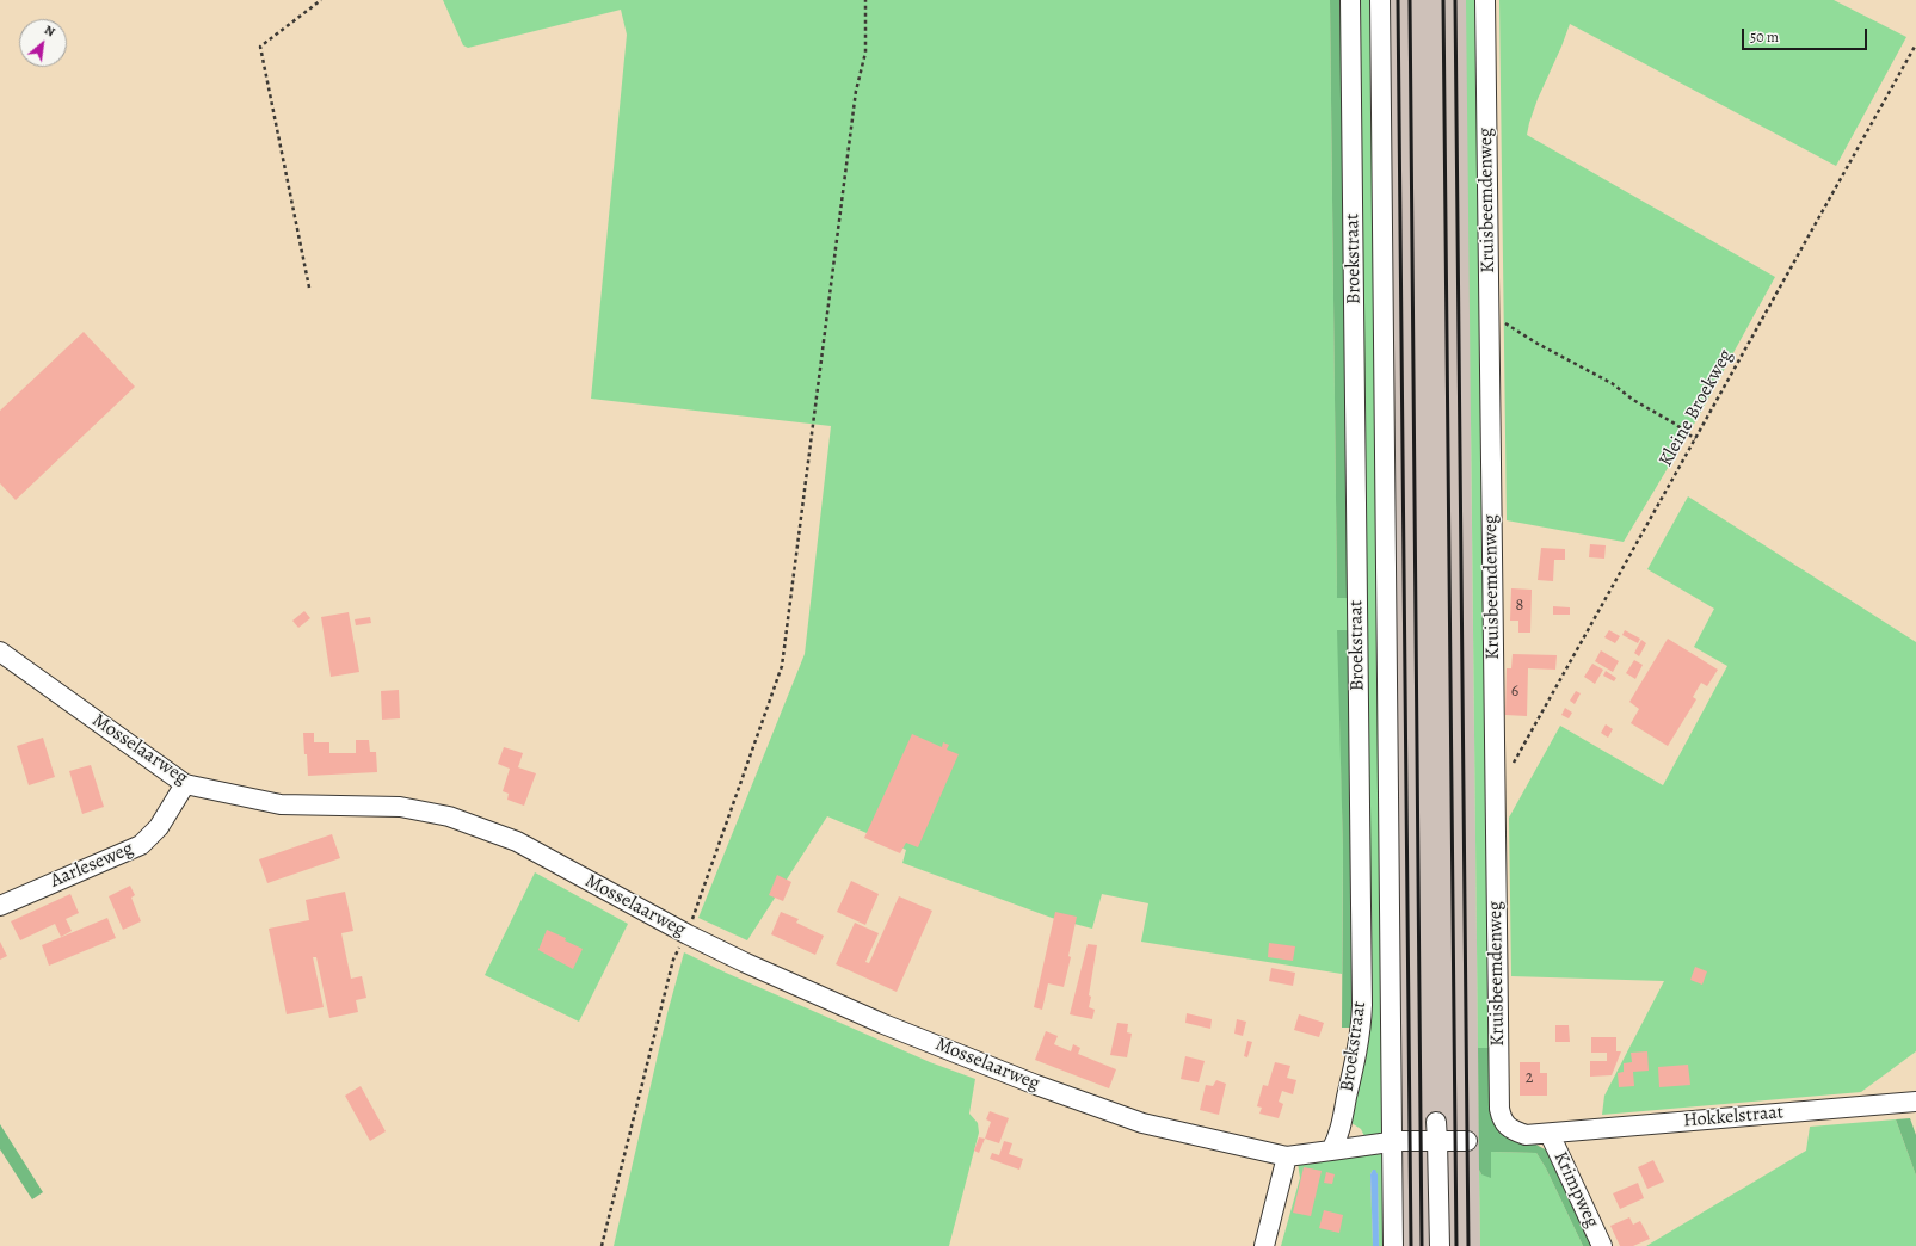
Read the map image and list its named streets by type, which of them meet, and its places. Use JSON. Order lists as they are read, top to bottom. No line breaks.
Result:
{"streets":{"street":["Kruisbeemdenweg","Broekstraat","Mosselaarweg","Aarleseweg","Hokkelstraat","Krimpweg"],"path":["Kleine Broekweg"]},"crossings":[["Kruisbeemdenweg","Kleine Broekweg"],["Kruisbeemdenweg","Hokkelstraat"],["Kruisbeemdenweg","Krimpweg"],["Mosselaarweg","Aarleseweg"],["Hokkelstraat","Krimpweg"]],"house_numbers":["8","6","2"],"scale_bar":"50 m","north":"top right"}
